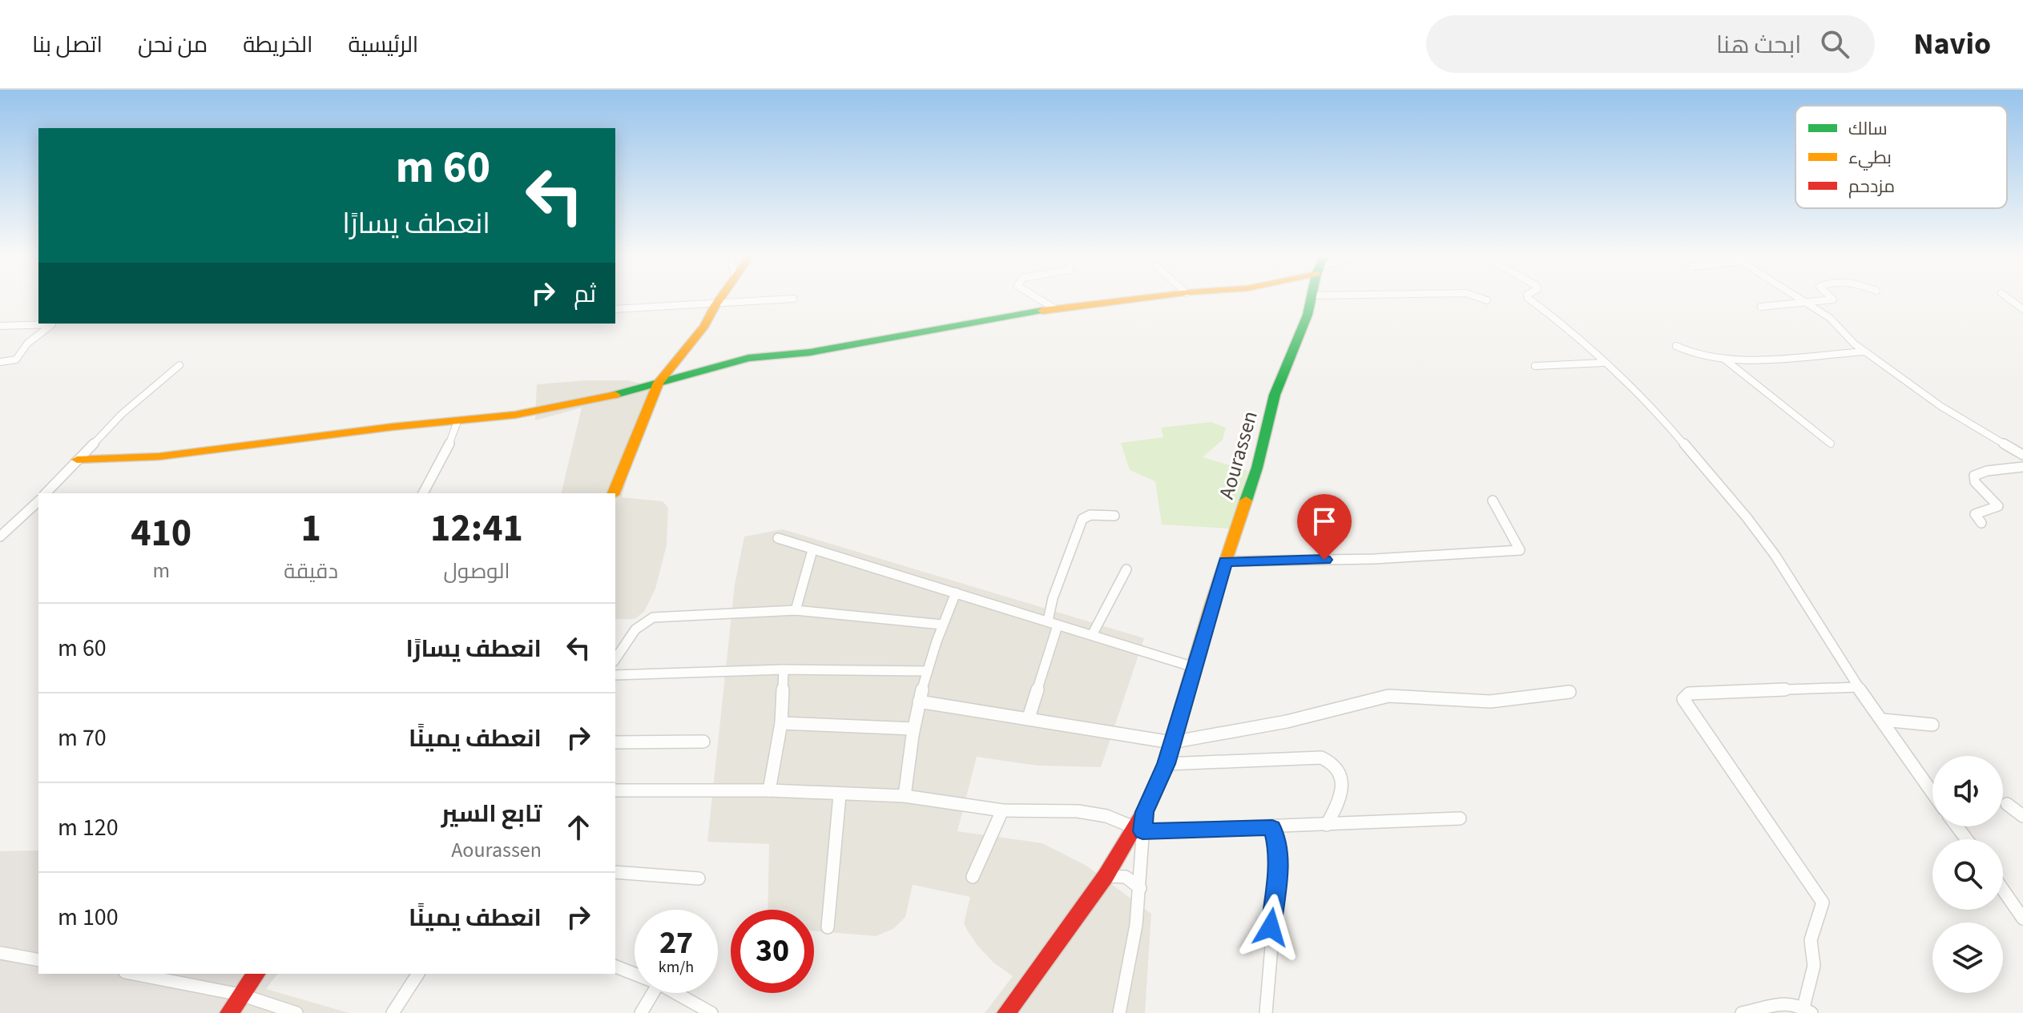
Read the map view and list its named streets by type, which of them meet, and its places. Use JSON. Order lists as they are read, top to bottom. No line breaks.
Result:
{"streets":{"street":["Aourassen"]},"legend":["سالك","بطيء","مزدحم"],"page":{"header":"Navio","search":"ابحث هنا","nav":["الرئيسية","الخريطة","من نحن","اتصل بنا"],"turn":["60 m","انعطف يسارًا"],"then":"ثم","eta":["12:41","الوصول","1","دقيقة","410","m"],"list":[{"name":"انعطف يسارًا","value":"60 m"},{"name":"انعطف يمينًا","value":"70 m"},{"name":"تابع السير","note":"Aourassen","value":"120 m"},{"name":"انعطف يمينًا","value":"100 m"}],"speed":"27 km/h","limit":"30"}}
